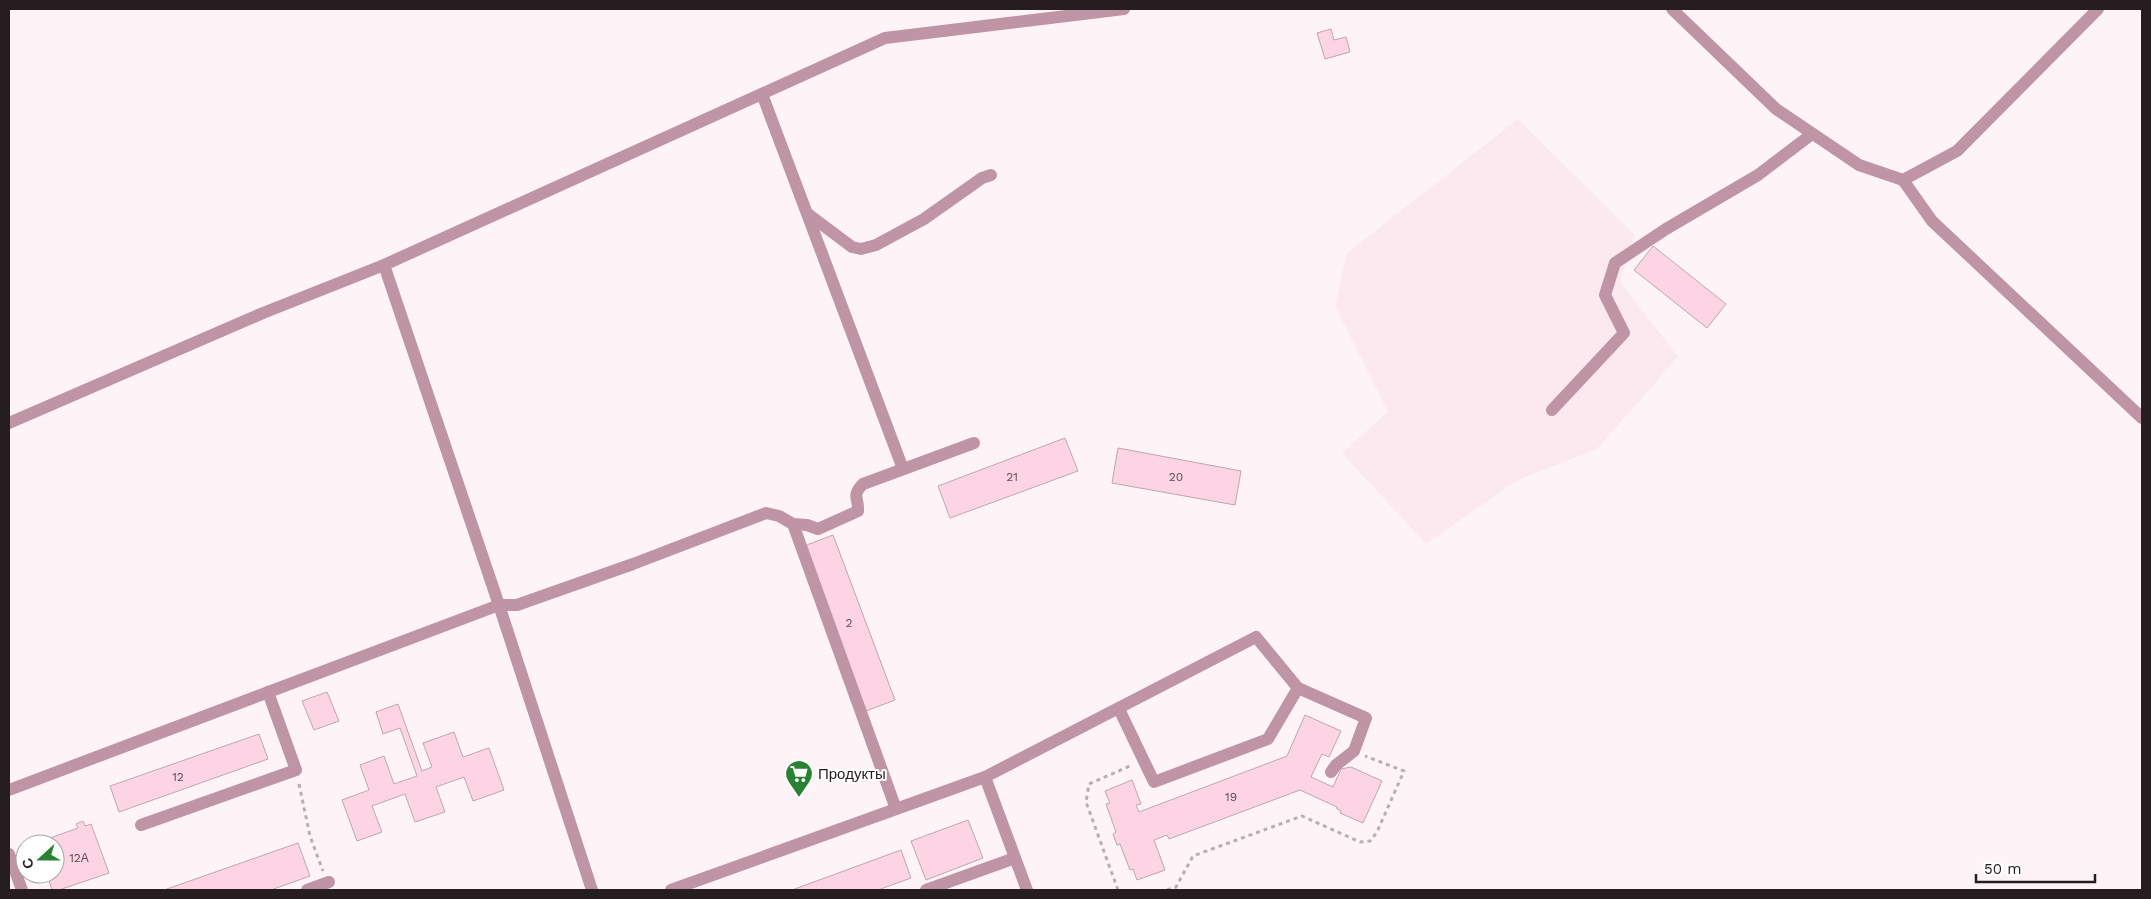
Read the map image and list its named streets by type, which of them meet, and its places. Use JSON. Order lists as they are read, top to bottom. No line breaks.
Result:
{"places":{"supermarket":["Продукты"]},"house_numbers":["21","20","2","12","19","12А"],"scale_bar":"50 m","north":"left"}
